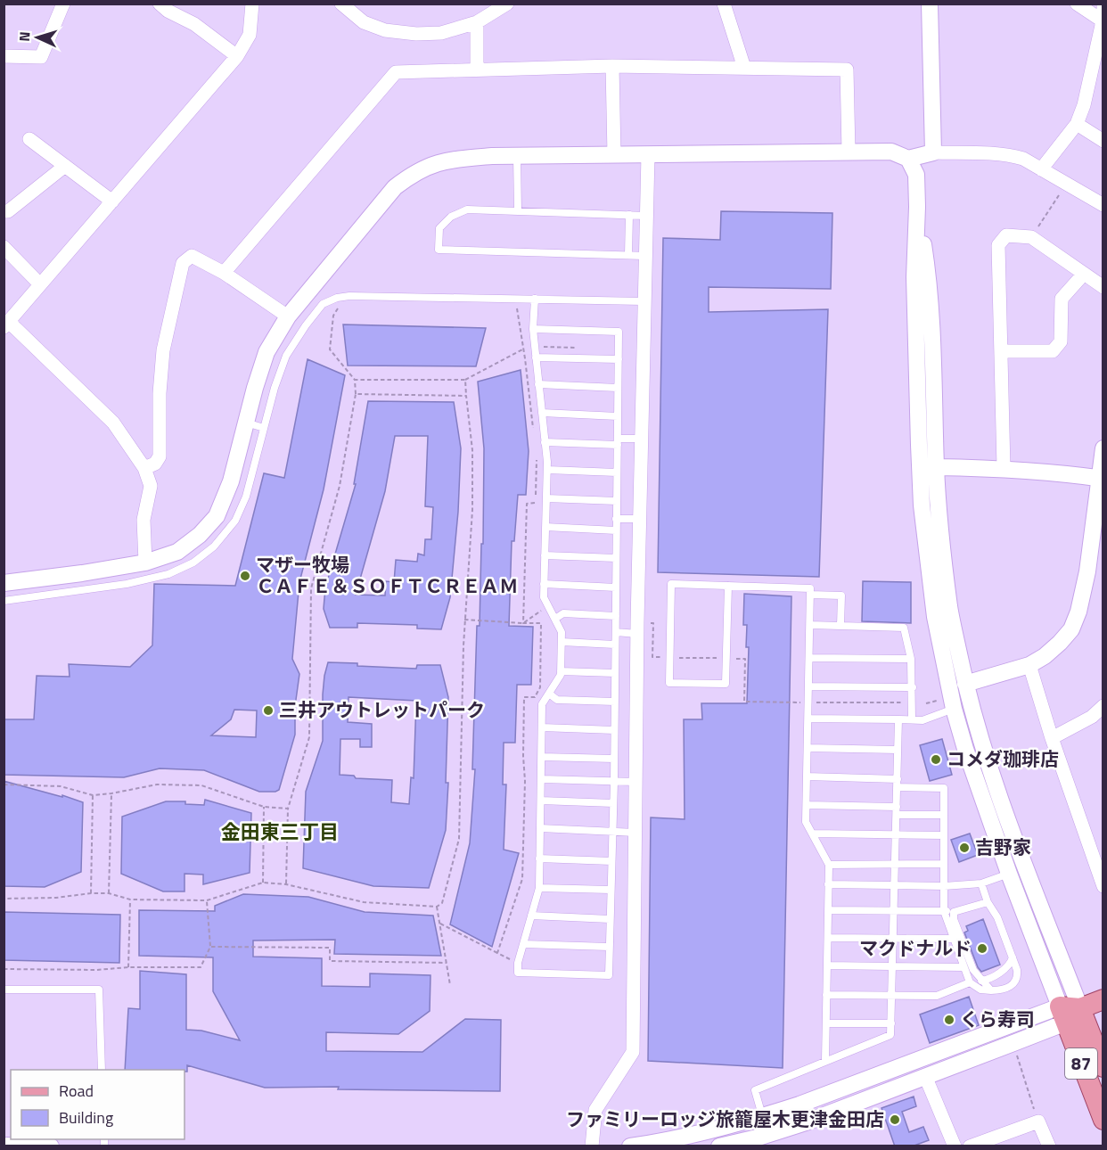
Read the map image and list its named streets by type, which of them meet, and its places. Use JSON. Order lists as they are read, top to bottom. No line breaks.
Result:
{"streets":{"main road":["87"]},"districts":["金田東三丁目"],"places":["マザー牧場 ＣＡＦＥ＆ＳＯＦＴＣＲＥＡＭ","三井アウトレットパーク","コメダ珈琲店","吉野家","マクドナルド","くら寿司","ファミリーロッジ旅籠屋木更津金田店"],"legend":["Road","Building"],"north":"left"}
